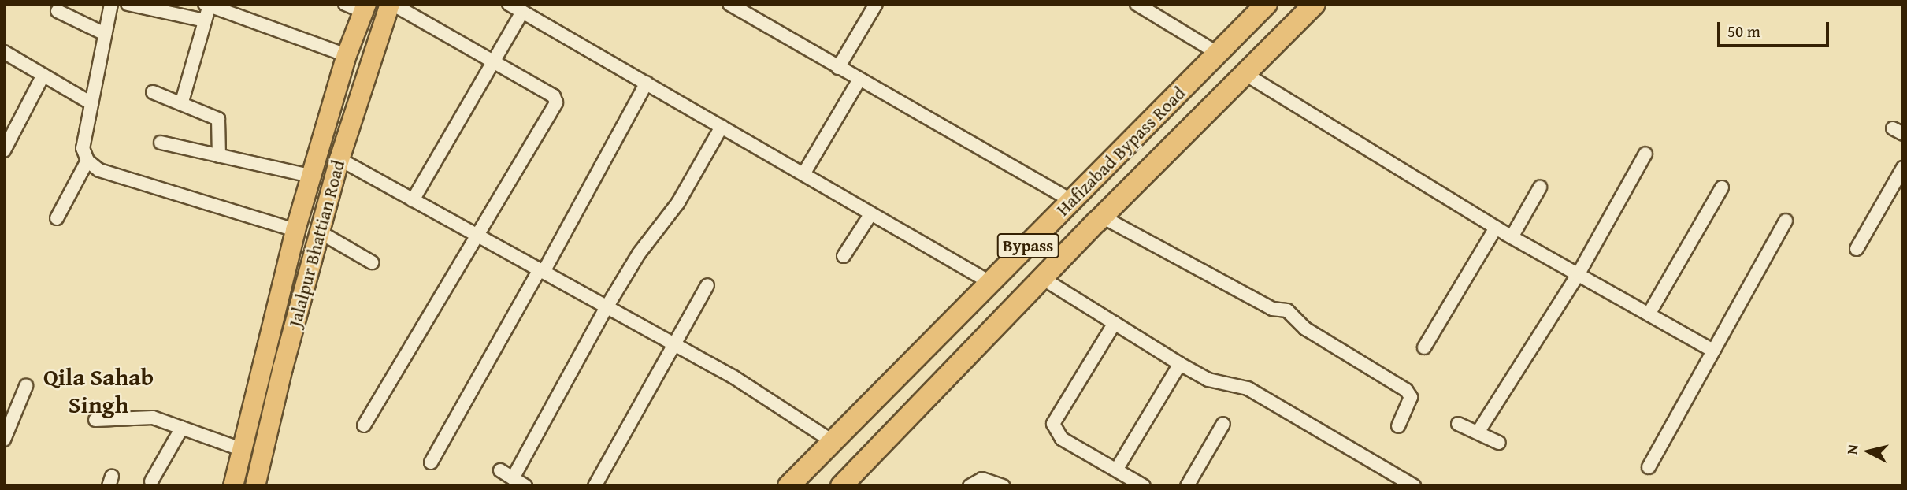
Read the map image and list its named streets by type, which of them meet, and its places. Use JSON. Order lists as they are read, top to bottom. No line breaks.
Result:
{"streets":{"highway":["Hafizabad Bypass Road","Bypass"],"main road":["Jalalpur Bhattian Road"]},"districts":["Qila Sahab Singh"],"scale_bar":"50 m","north":"left"}
